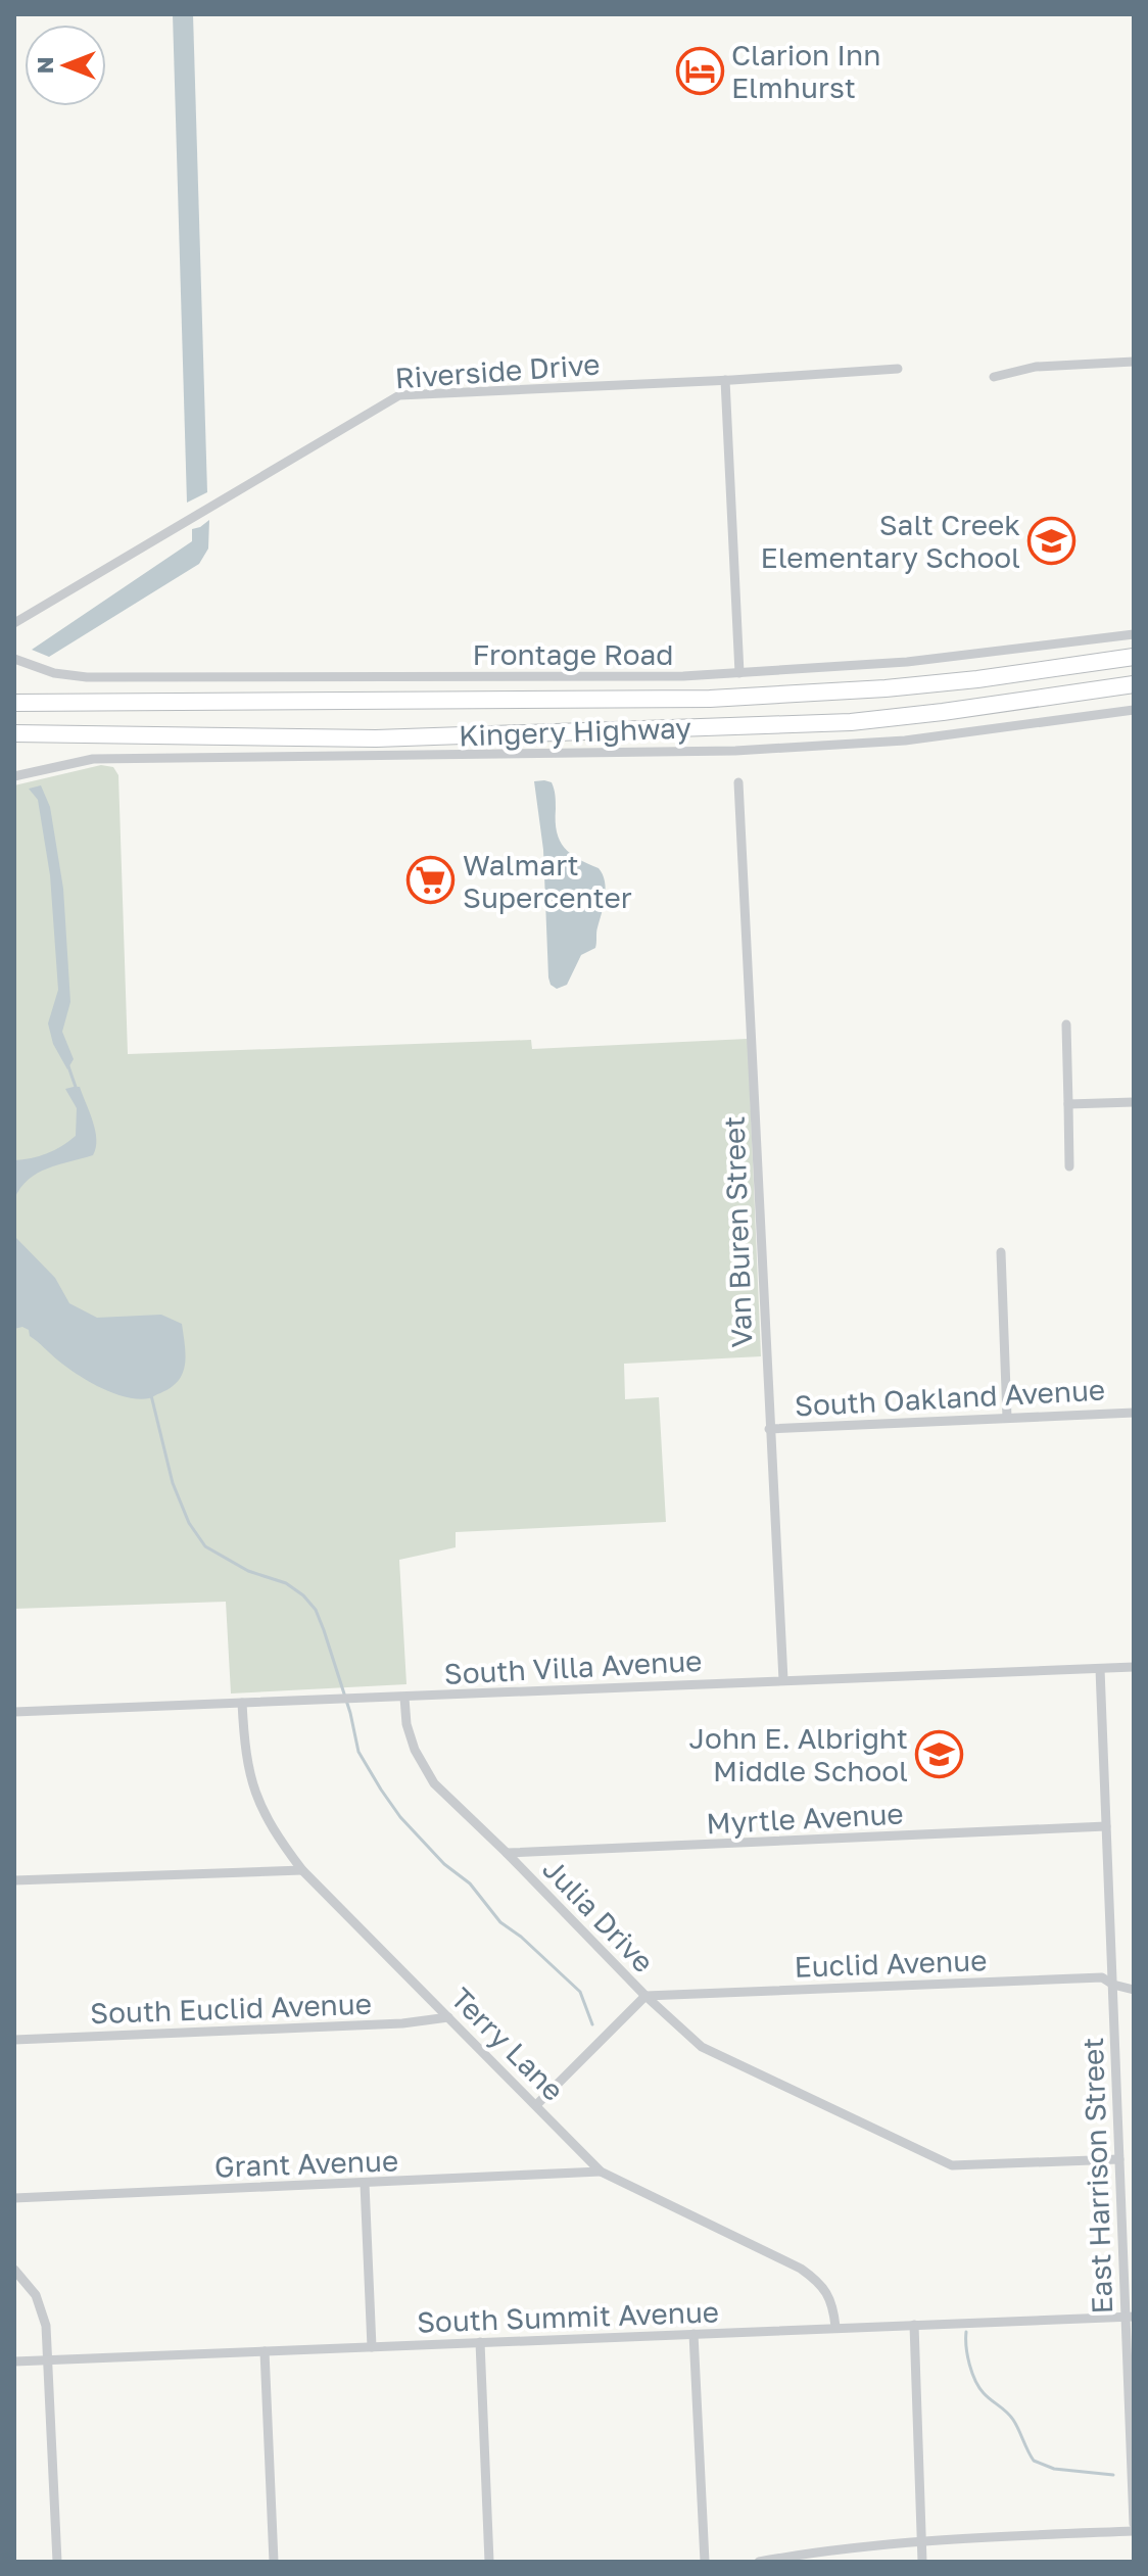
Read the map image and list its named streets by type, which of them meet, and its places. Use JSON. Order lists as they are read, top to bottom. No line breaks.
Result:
{"streets":{"highway":["Kingery Highway"],"street":["Riverside Drive","Frontage Road","Van Buren Street","South Oakland Avenue","South Villa Avenue","Myrtle Avenue","Julia Drive","Euclid Avenue","South Euclid Avenue","Terry Lane","Grant Avenue","East Harrison Street","South Summit Avenue"]},"crossings":[["Van Buren Street","South Oakland Avenue"],["Van Buren Street","South Villa Avenue"],["South Villa Avenue","Julia Drive"],["South Villa Avenue","Terry Lane"],["South Villa Avenue","East Harrison Street"],["Myrtle Avenue","Julia Drive"],["Myrtle Avenue","East Harrison Street"],["Julia Drive","Euclid Avenue"],["Julia Drive","East Harrison Street"],["Euclid Avenue","East Harrison Street"],["South Euclid Avenue","Terry Lane"],["Terry Lane","Grant Avenue"],["Terry Lane","South Summit Avenue"],["East Harrison Street","South Summit Avenue"]],"places":{"hotel":["Clarion Inn Elmhurst"],"school or university":["Salt Creek Elementary School","John E. Albright Middle School"],"supermarket":["Walmart Supercenter"]},"north":"left"}
